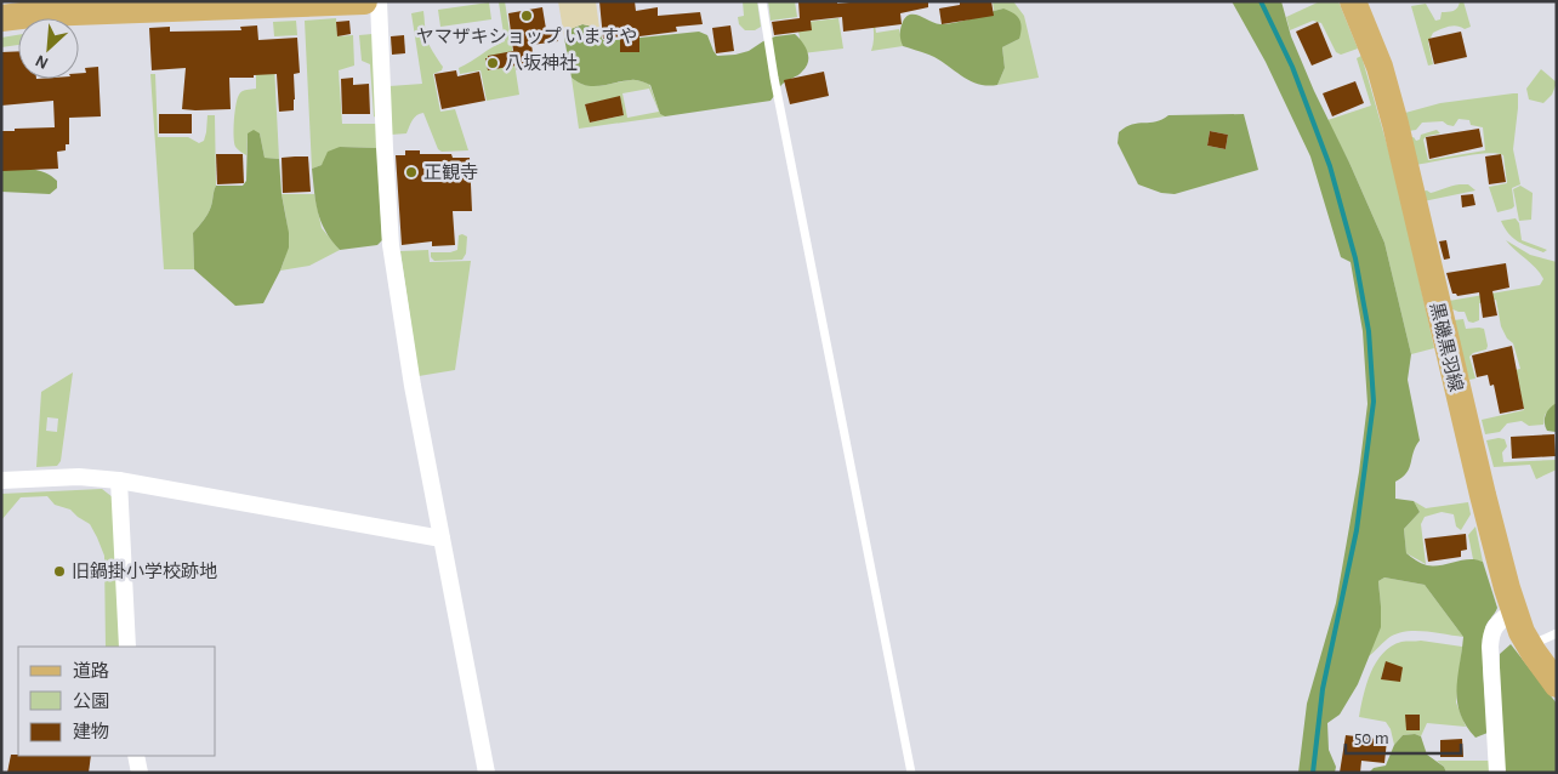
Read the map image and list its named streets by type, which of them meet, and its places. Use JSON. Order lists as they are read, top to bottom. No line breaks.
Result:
{"streets":{"main road":["黒磯黒羽線"]},"places":["ヤマザキショップ いますや","八坂神社","正観寺","旧鍋掛小学校跡地"],"legend":["道路","公園","建物"],"scale_bar":"50 m","north":"bottom left"}
